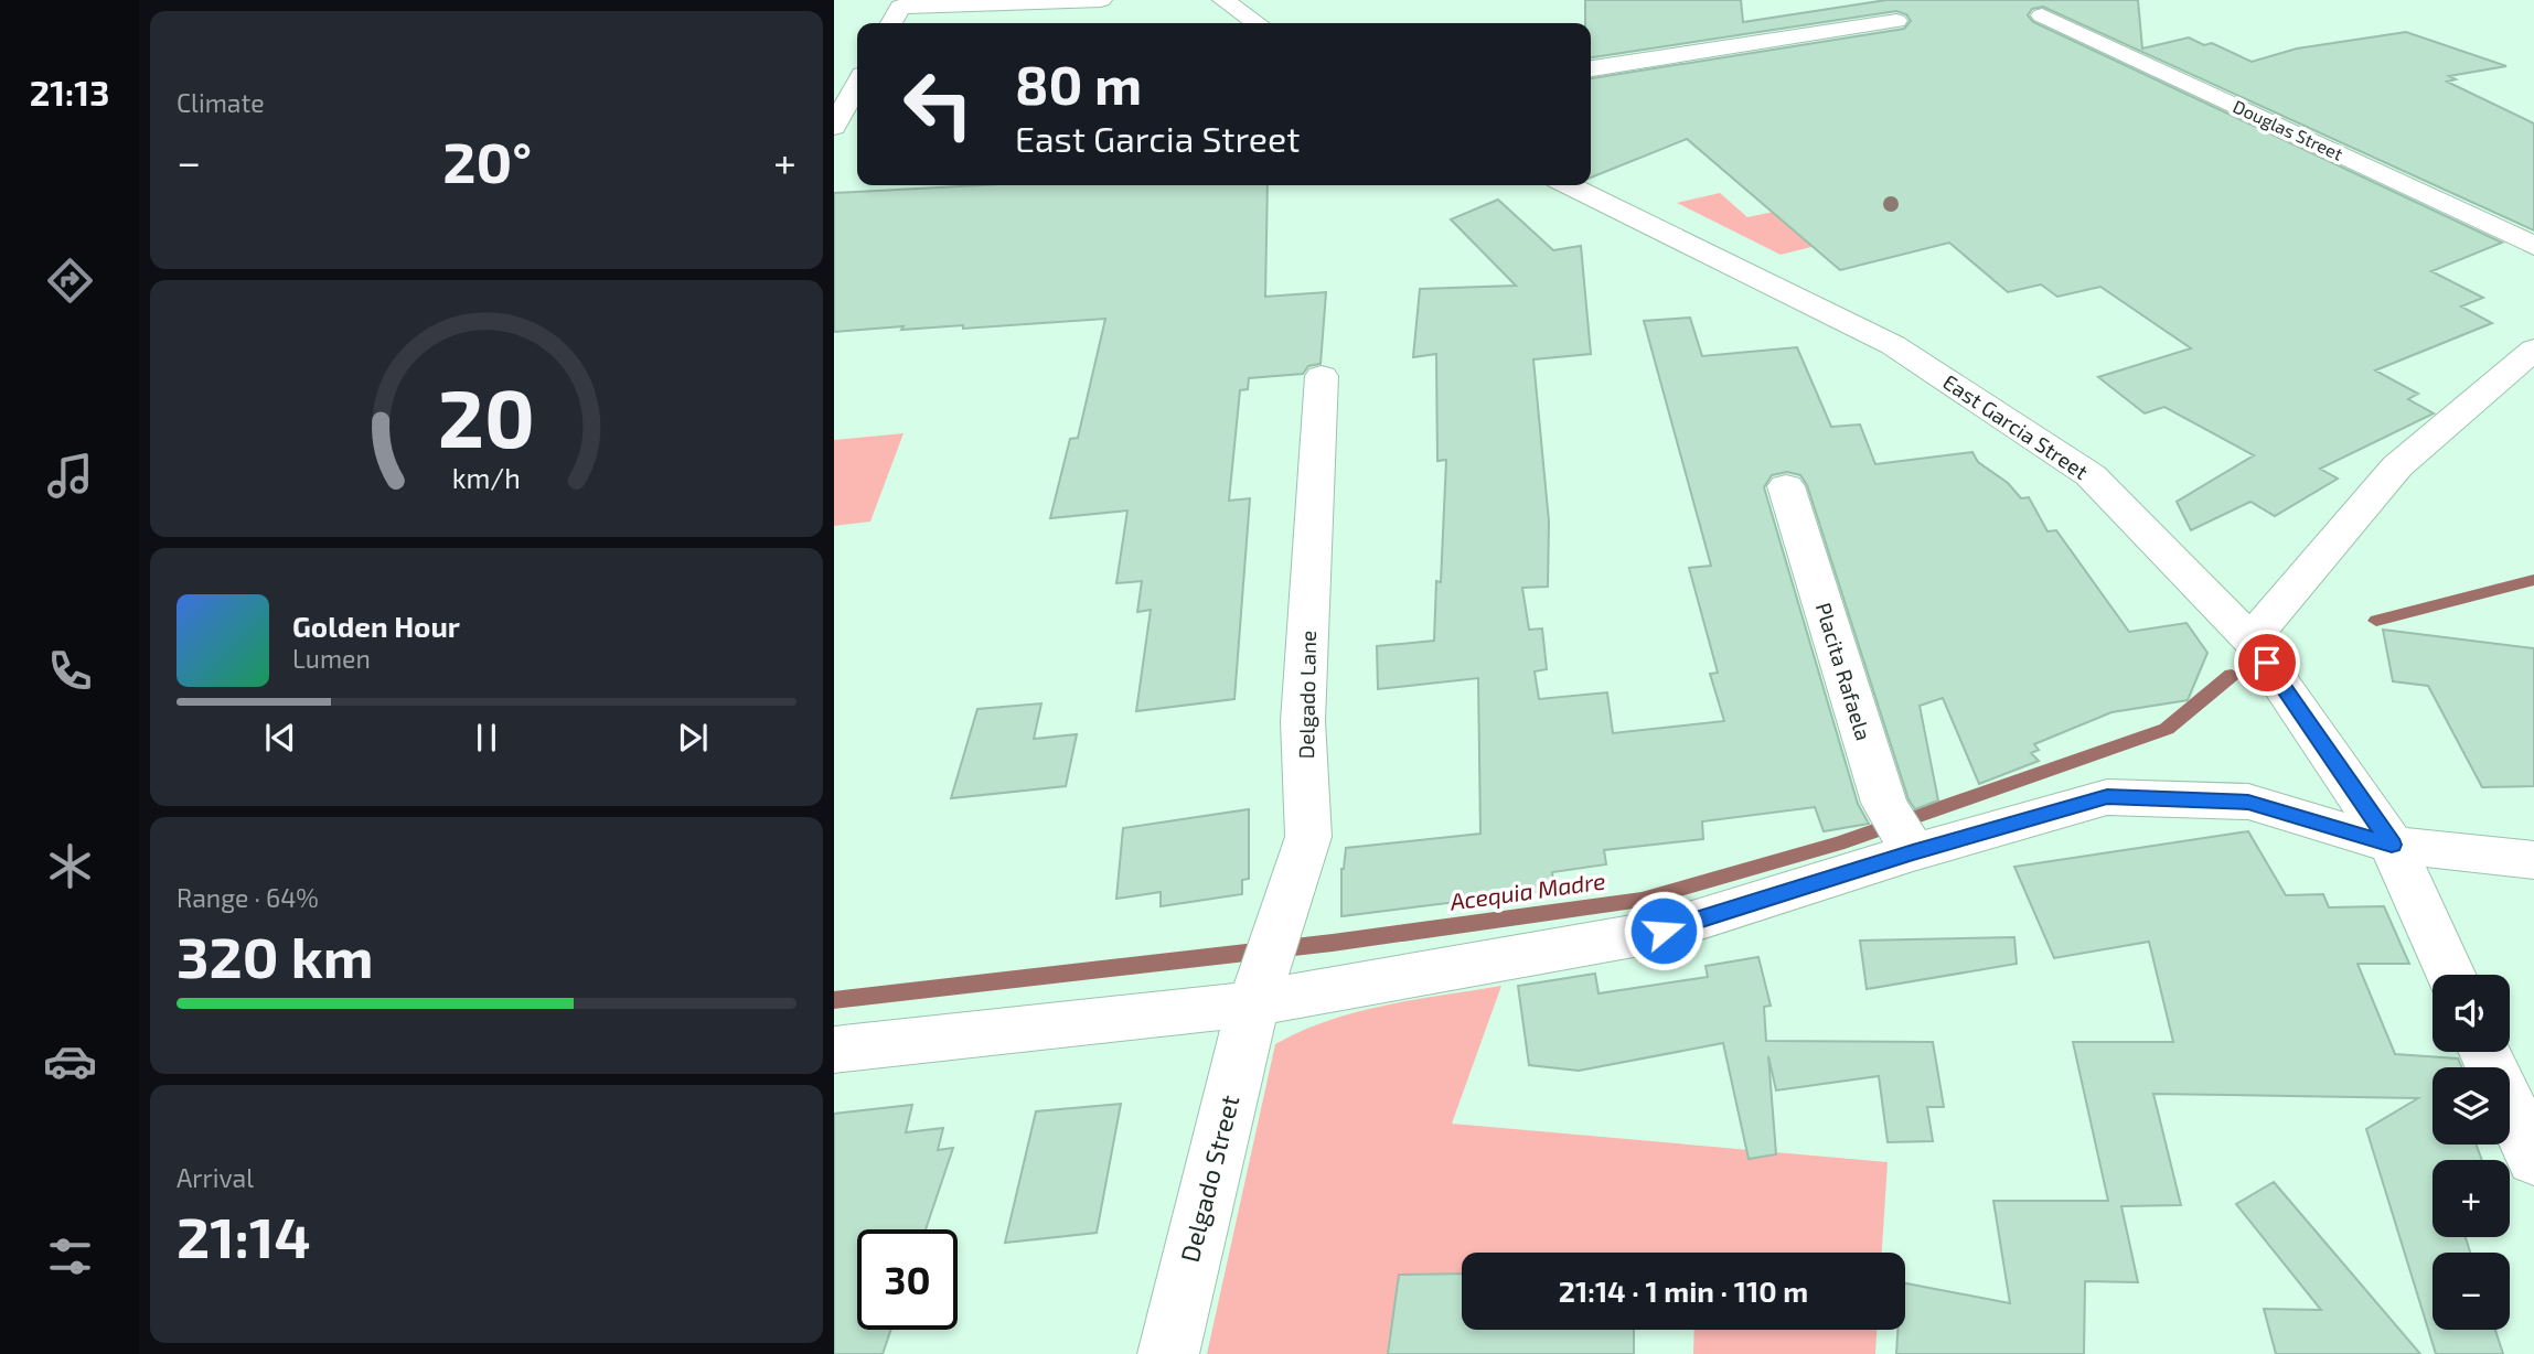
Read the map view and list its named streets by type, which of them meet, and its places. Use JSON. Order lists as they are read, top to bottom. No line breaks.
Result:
{"streets":{"street":["Douglas Street","East Garcia Street","Placita Rafaela","Delgado Lane","Delgado Street"]},"crossings":[["Delgado Lane","Delgado Street"]],"water":["Acequia Madre"],"page":{"tabs":"21:13","tile":["Climate",["Range · 64%","320 km"],["Arrival","21:14"]],"turn":["80 m","East Garcia Street"],"heat":["−","20°","+"],"song":["Golden Hour","Lumen"],"map_buttons":["+","−"],"limit":"30","trip":"21:14 · 1 min · 110 m","gauge":["20","km/h"]}}
